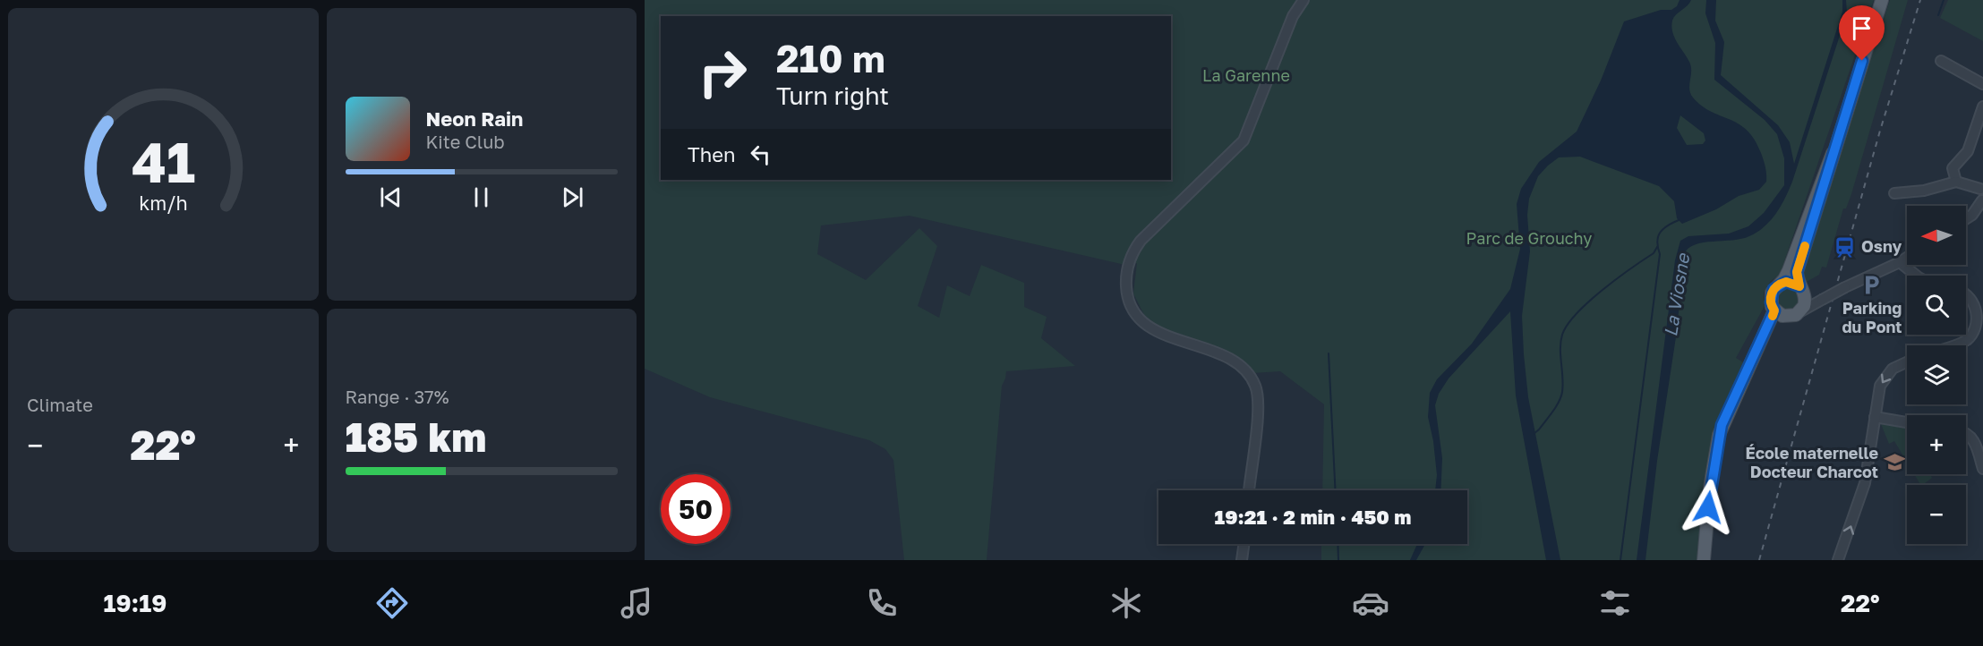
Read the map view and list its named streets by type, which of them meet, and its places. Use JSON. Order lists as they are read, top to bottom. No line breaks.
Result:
{"water":["La Viosne"],"parks":["La Garenne","Parc de Grouchy"],"places":{"station":["Osny"],"parking":["Parking du Pont"],"school or university":["École maternelle Docteur Charcot"]},"north":"left","page":{"turn":["210 m","Turn right"],"song":["Neon Rain","Kite Club"],"then":"Then","map_buttons":["+","−"],"tile":["Climate",["Range · 37%","185 km"]],"heat":["−","22°","+"],"limit":"50","trip":"19:21 · 2 min · 450 m","tabs":["19:19","22°"],"gauge":["41","km/h"]}}
